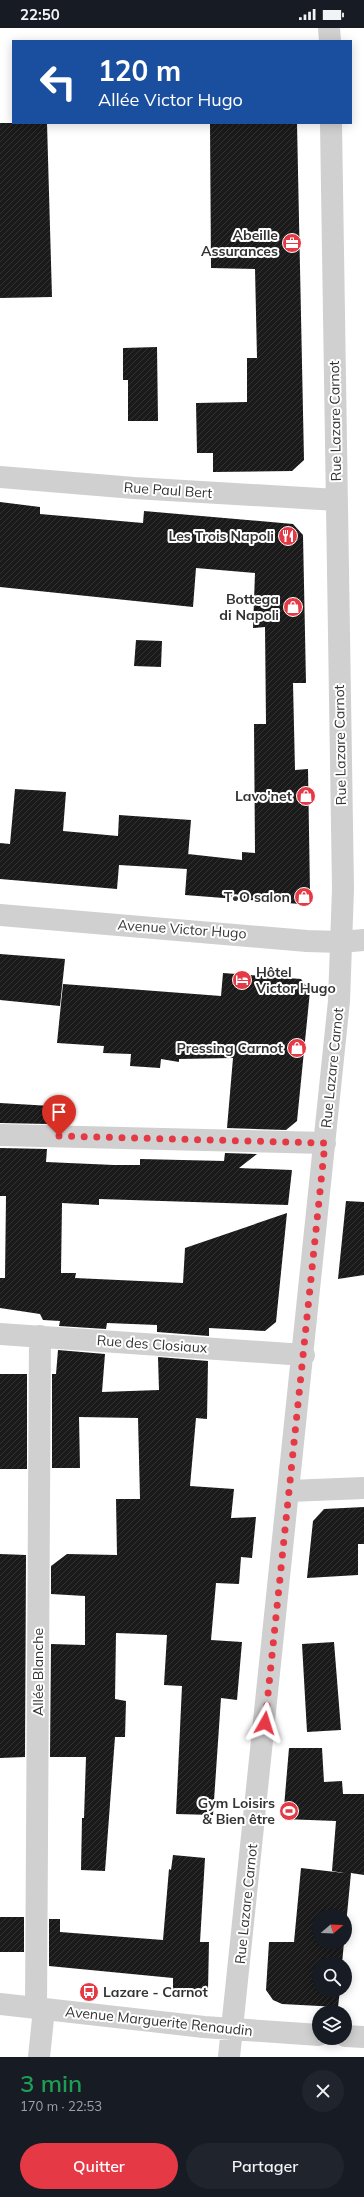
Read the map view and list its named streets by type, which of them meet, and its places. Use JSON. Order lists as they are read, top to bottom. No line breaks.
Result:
{"streets":{"street":["Rue Lazare Carnot","Rue Paul Bert","Avenue Victor Hugo","Rue des Closiaux","Allée Blanche","Avenue Marguerite Renaudin"]},"crossings":[["Rue Lazare Carnot","Rue Paul Bert"],["Rue Lazare Carnot","Avenue Victor Hugo"],["Rue Lazare Carnot","Rue des Closiaux"],["Rue Lazare Carnot","Avenue Marguerite Renaudin"],["Rue des Closiaux","Allée Blanche"],["Allée Blanche","Avenue Marguerite Renaudin"]],"places":{"office":["Abeille Assurances"],"restaurant":["Les Trois Napoli"],"shop":["Bottega di Napoli","Lavo'net","T•O salon","Pressing Carnot"],"hotel":["Hôtel Victor Hugo"],"sports":["Gym Loisirs & Bien être"],"bus stop":["Lazare - Carnot"]},"north":"right","page":{"status":"22:50","turn":["120 m","Allée Victor Hugo"],"heading":["3 min","170 m · 22:53"],"buttons":["Quitter","Partager"]}}
